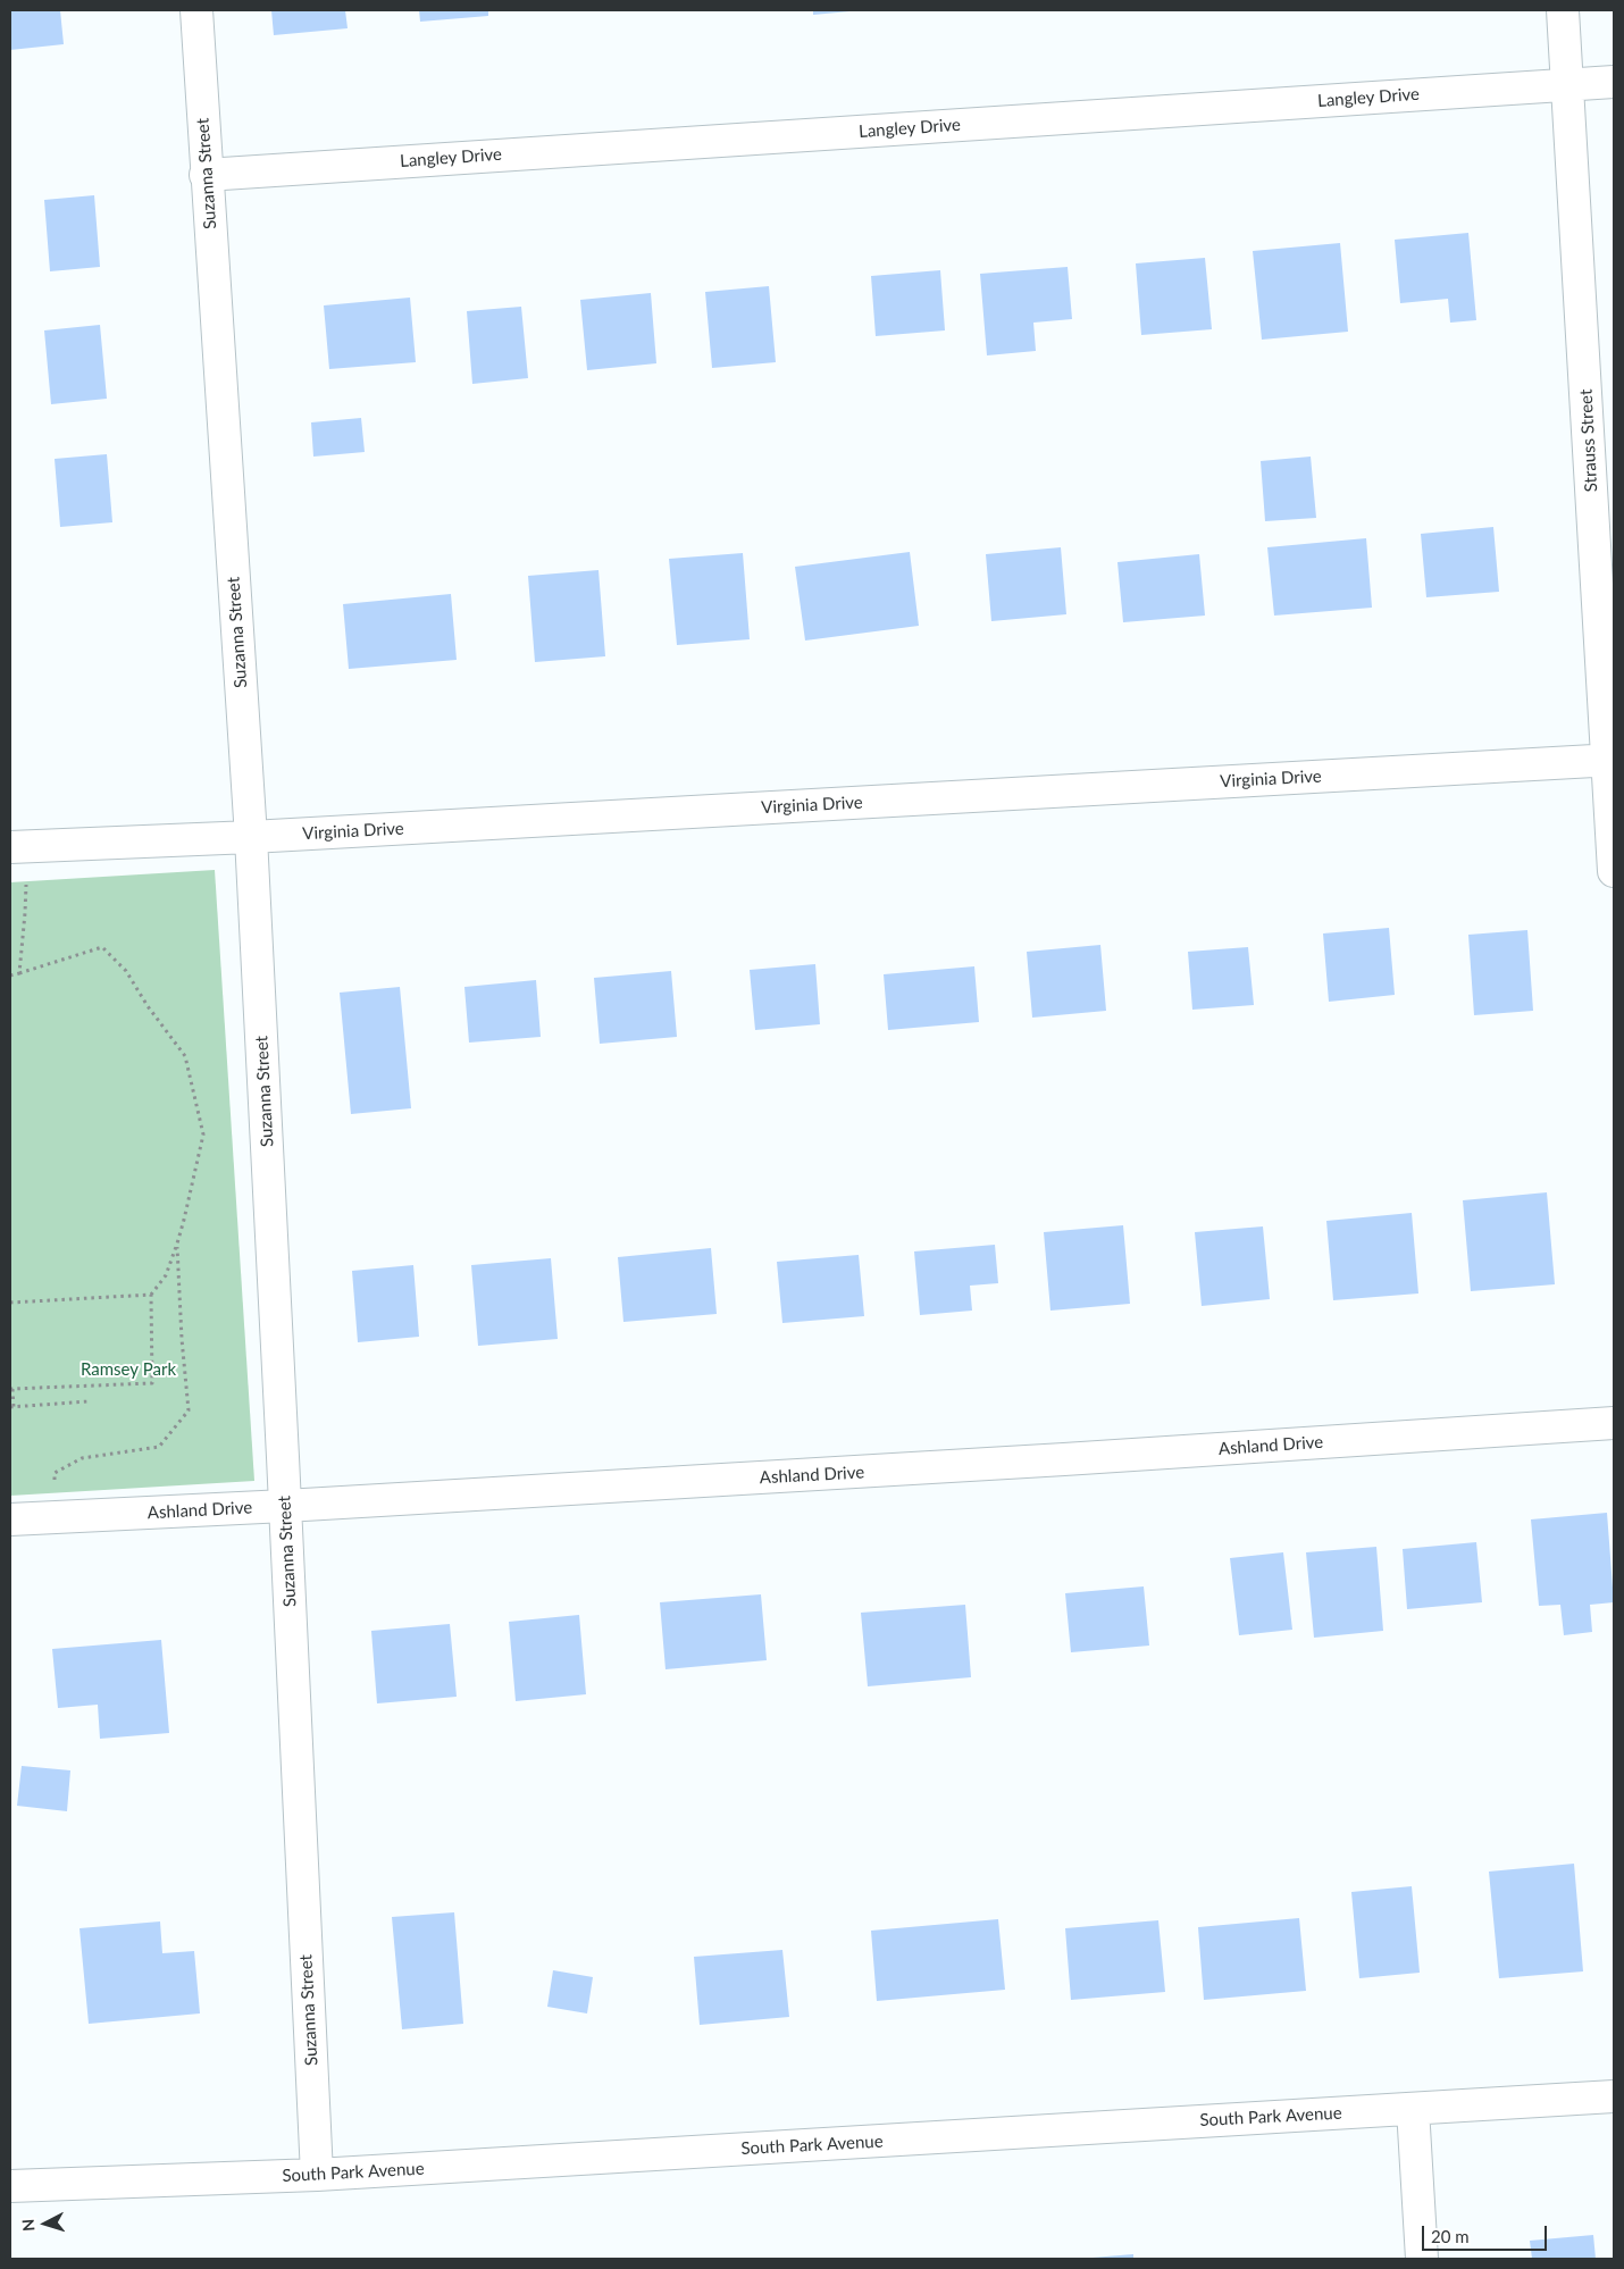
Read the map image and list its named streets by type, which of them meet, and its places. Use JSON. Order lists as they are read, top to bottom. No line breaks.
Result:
{"streets":{"street":["Langley Drive","Suzanna Street","Strauss Street","Virginia Drive","Ashland Drive","South Park Avenue"]},"crossings":[["Langley Drive","Suzanna Street"],["Langley Drive","Strauss Street"],["Suzanna Street","Virginia Drive"],["Suzanna Street","Ashland Drive"],["Suzanna Street","South Park Avenue"],["Strauss Street","Virginia Drive"]],"parks":["Ramsey Park"],"scale_bar":"20 m","north":"left"}
